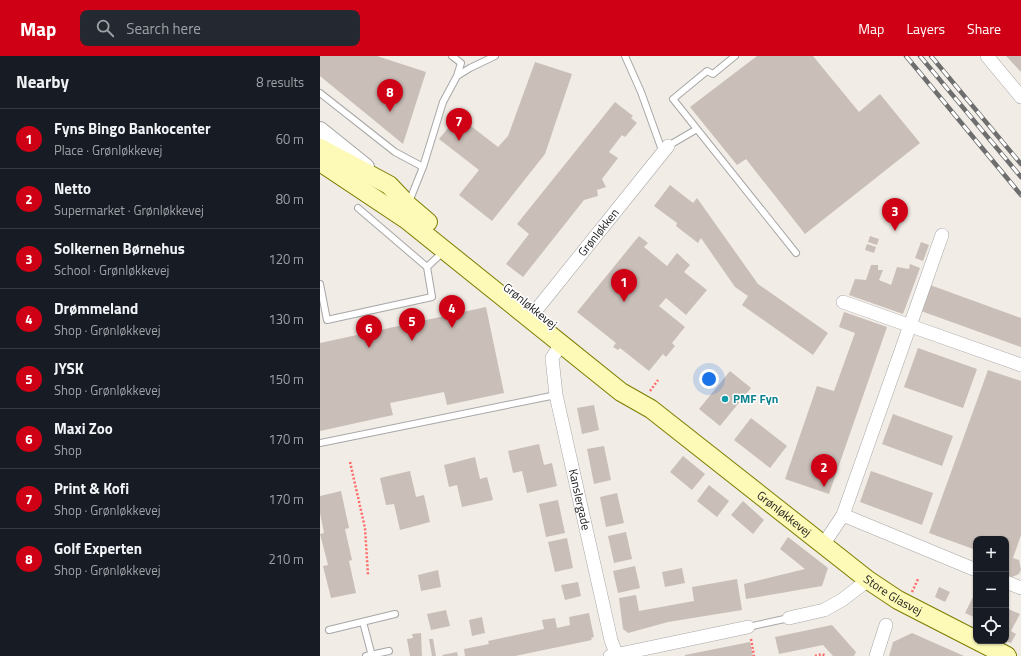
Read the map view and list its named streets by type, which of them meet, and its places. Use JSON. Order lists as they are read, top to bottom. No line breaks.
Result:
{"streets":{"main road":["Grønløkkevej","Store Glasvej"],"street":["Grønløkken","Kanslergade"]},"crossings":[["Grønløkken","Grønløkkevej"],["Grønløkkevej","Kanslergade"],["Grønløkkevej","Store Glasvej"]],"places":["PMF Fyn"],"page":{"header":"Map","search":"Search here","nav":["Map","Layers","Share"],"heading":["Nearby","8 results"],"pins":["8","7","3","1","4","5","6","2"],"list":[{"mark":"1","name":"Fyns Bingo Bankocenter","note":"Place · Grønløkkevej","value":"60 m"},{"mark":"2","name":"Netto","note":"Supermarket · Grønløkkevej","value":"80 m"},{"mark":"3","name":"Solkernen Børnehus","note":"School · Grønløkkevej","value":"120 m"},{"mark":"4","name":"Drømmeland","note":"Shop · Grønløkkevej","value":"130 m"},{"mark":"5","name":"JYSK","note":"Shop · Grønløkkevej","value":"150 m"},{"mark":"6","name":"Maxi Zoo","note":"Shop","value":"170 m"},{"mark":"7","name":"Print & Kofi","note":"Shop · Grønløkkevej","value":"170 m"},{"mark":"8","name":"Golf Experten","note":"Shop · Grønløkkevej","value":"210 m"}],"map_buttons":["+","−"]}}
